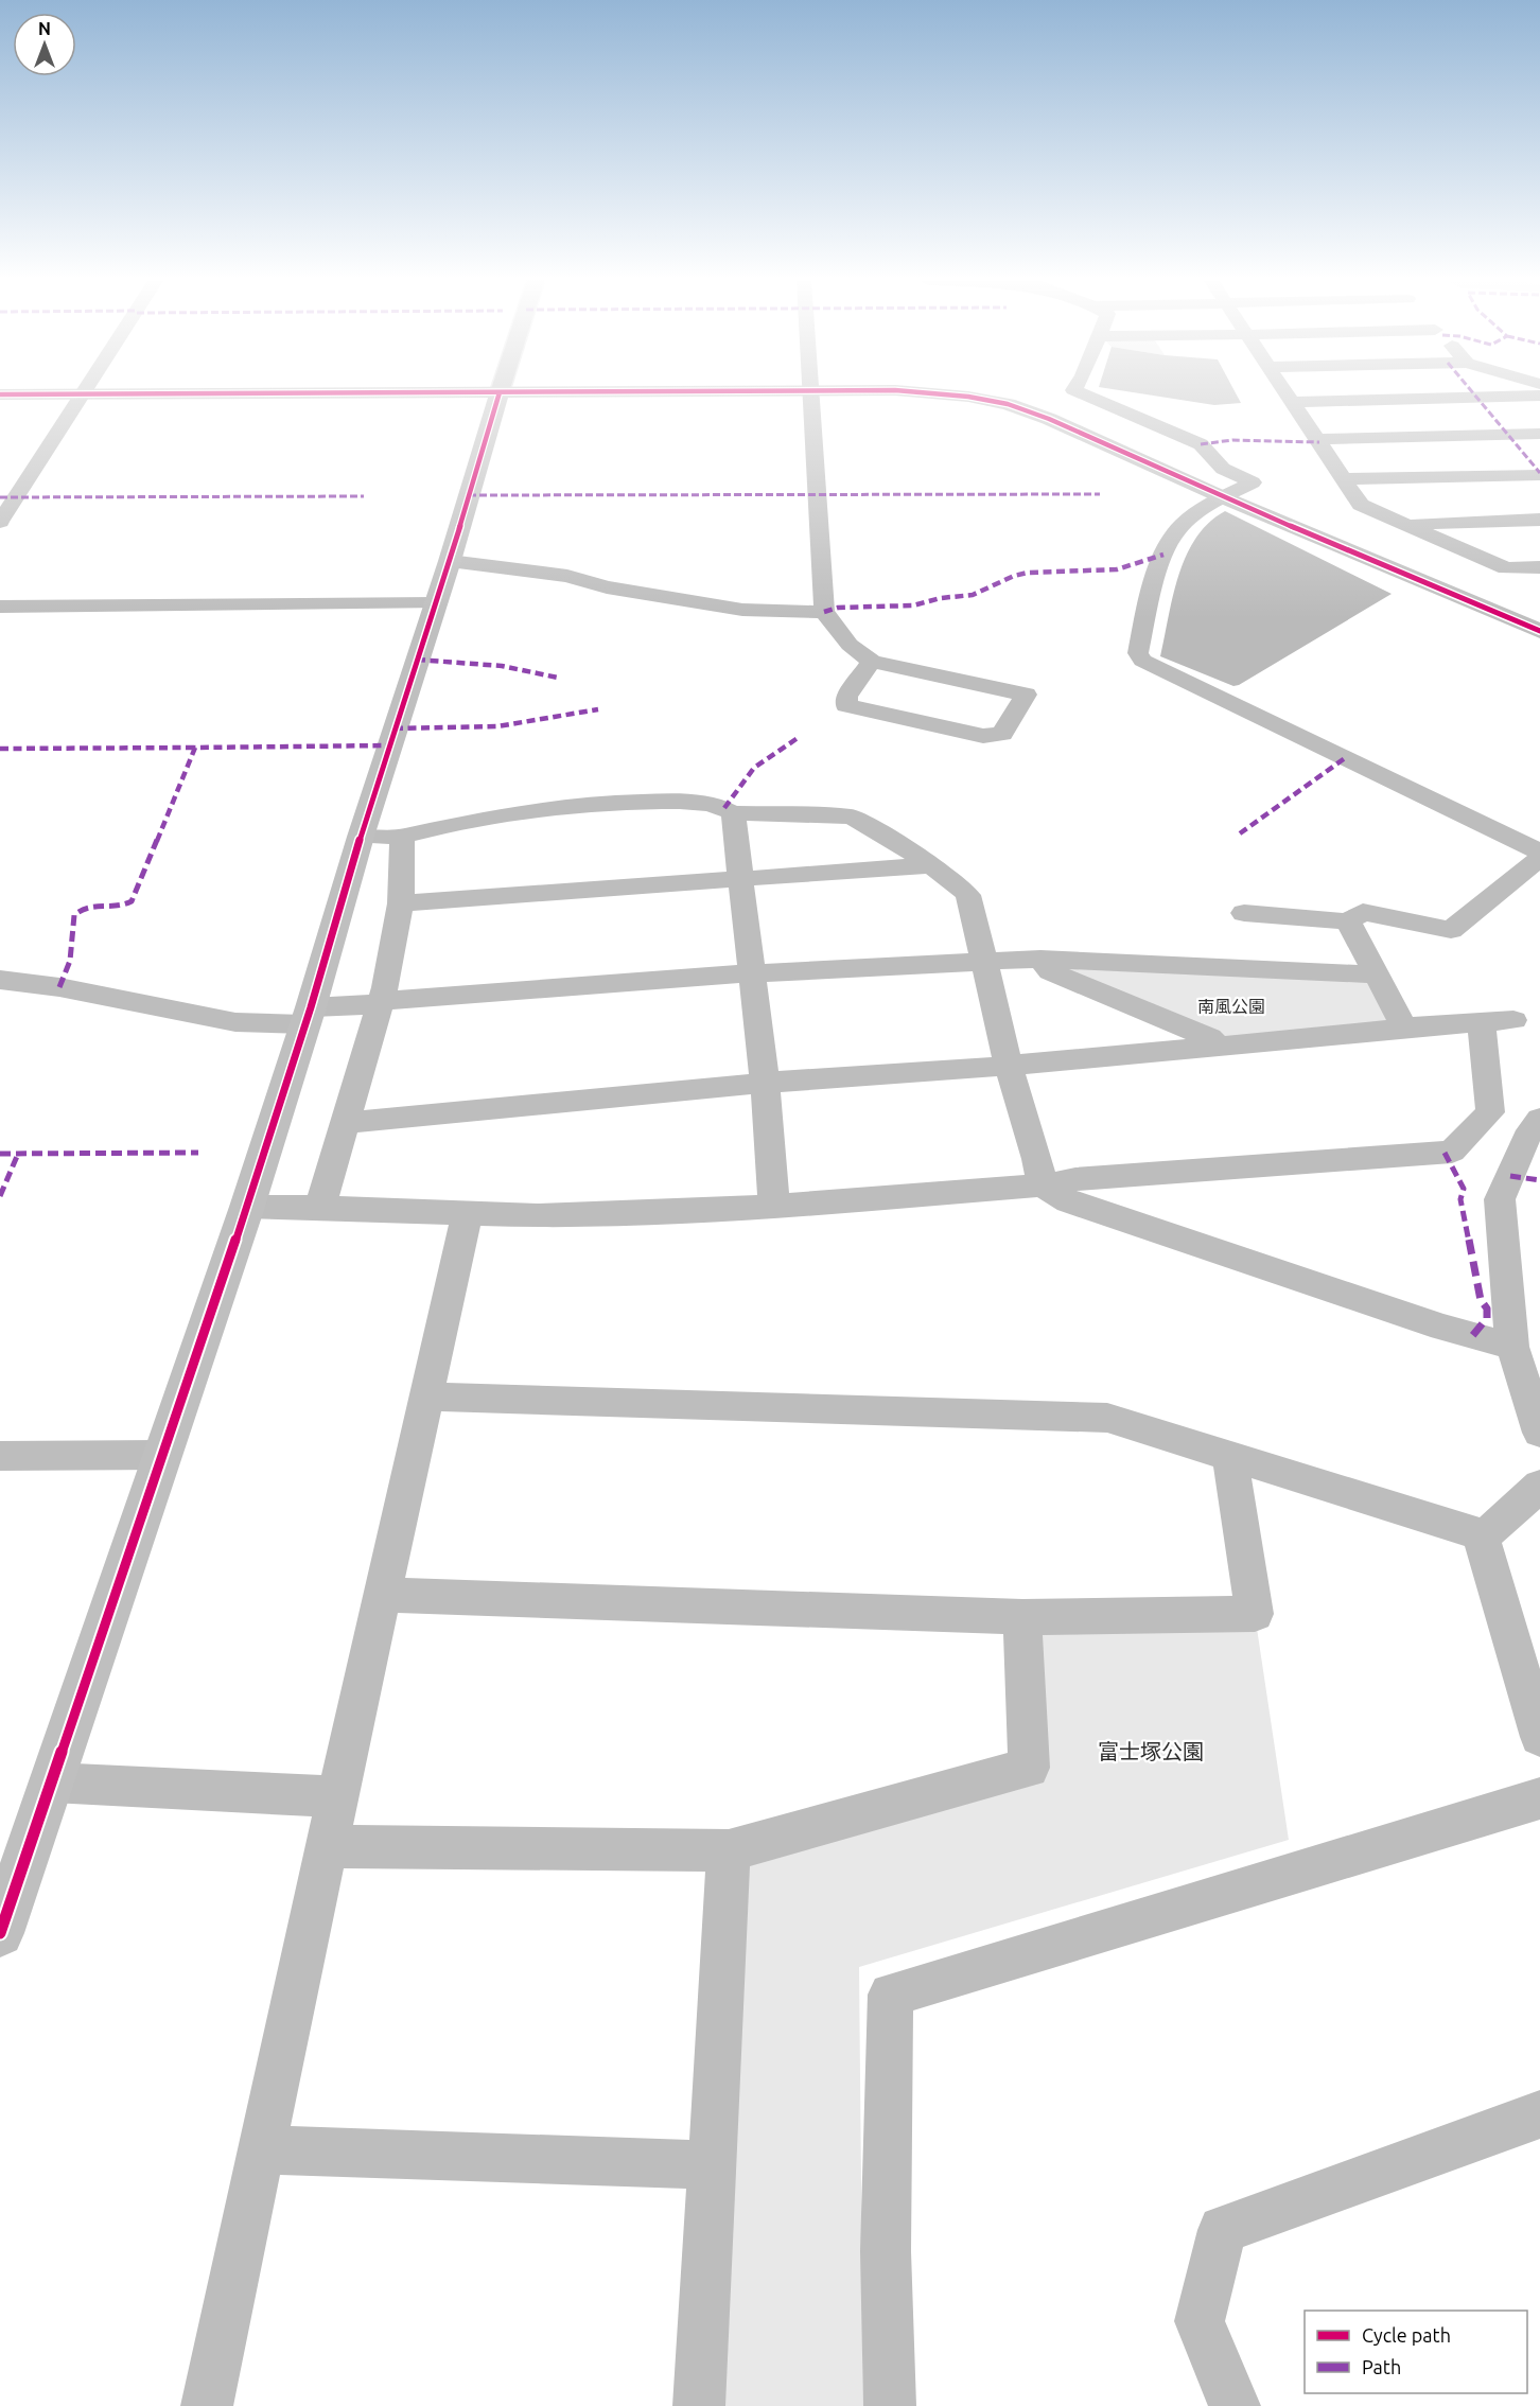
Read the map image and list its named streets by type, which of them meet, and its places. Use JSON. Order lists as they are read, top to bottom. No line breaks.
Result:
{"parks":["南風公園","富士塚公園"],"legend":["Cycle path","Path"],"north":"top"}
